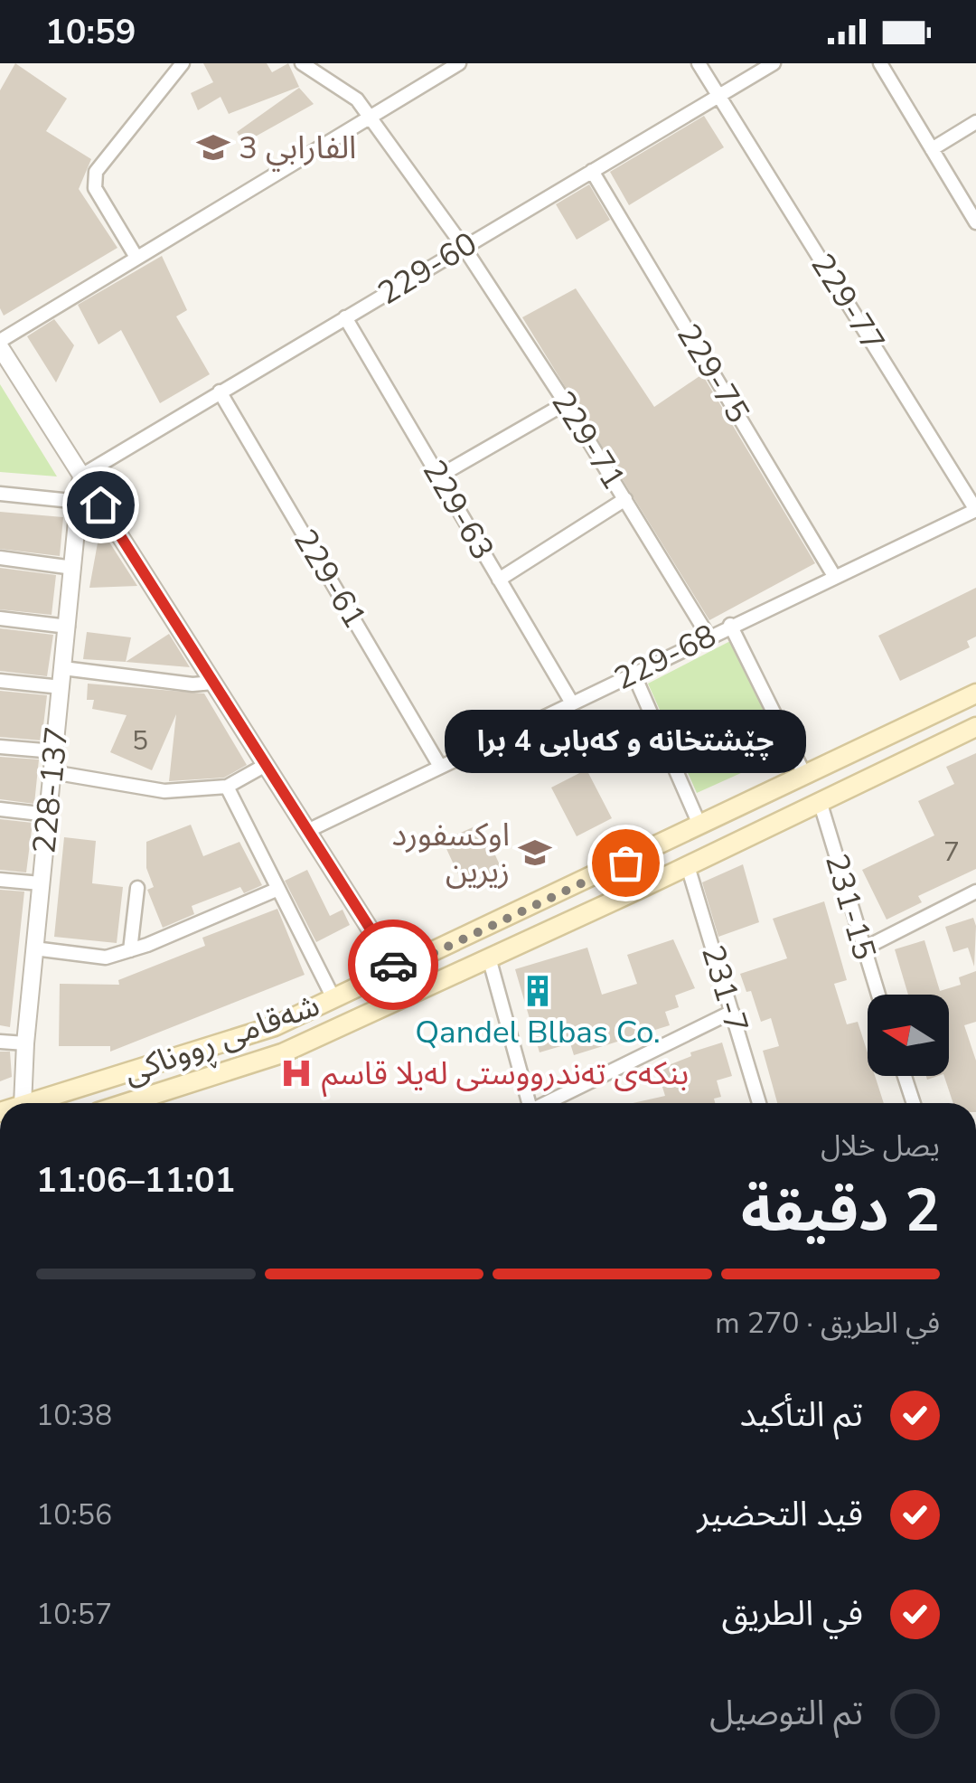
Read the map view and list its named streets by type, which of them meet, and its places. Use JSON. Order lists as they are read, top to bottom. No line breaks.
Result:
{"streets":{"main road":["شەقامی ڕووناکی"],"street":["229-60","229-77","229-75","229-71","229-63","229-61","229-68","228-137","231-15","231-7"]},"crossings":[["229-60","229-77"],["229-60","229-75"],["229-60","229-71"],["229-60","229-63"],["229-60","229-61"],["229-60","228-137"],["229-77","229-68"],["229-75","229-68"],["229-71","229-68"],["229-63","229-68"],["229-61","229-68"],["231-15","شەقامی ڕووناکی"],["231-7","شەقامی ڕووناکی"]],"places":{"school or university":["الفارابي 3","اوكسفورد زيرين"],"other":["چێشتخانە و کەبابی 4 برا"],"building":["Qandel Blbas Co."],"hospital":["بنکەی تەندرووستی لەیلا قاسم"]},"house_numbers":["5","7"],"north":"left","page":{"status":"10:59","bubble":"چێشتخانە و کەبابی 4 برا","heading":["2 دقيقة","يصل خلال","11:01–11:06"],"bar":"في الطريق · 270 m","list":[["تم التأكيد","10:38"],["قيد التحضير","10:56"],["في الطريق","10:57"],"تم التوصيل"]}}
